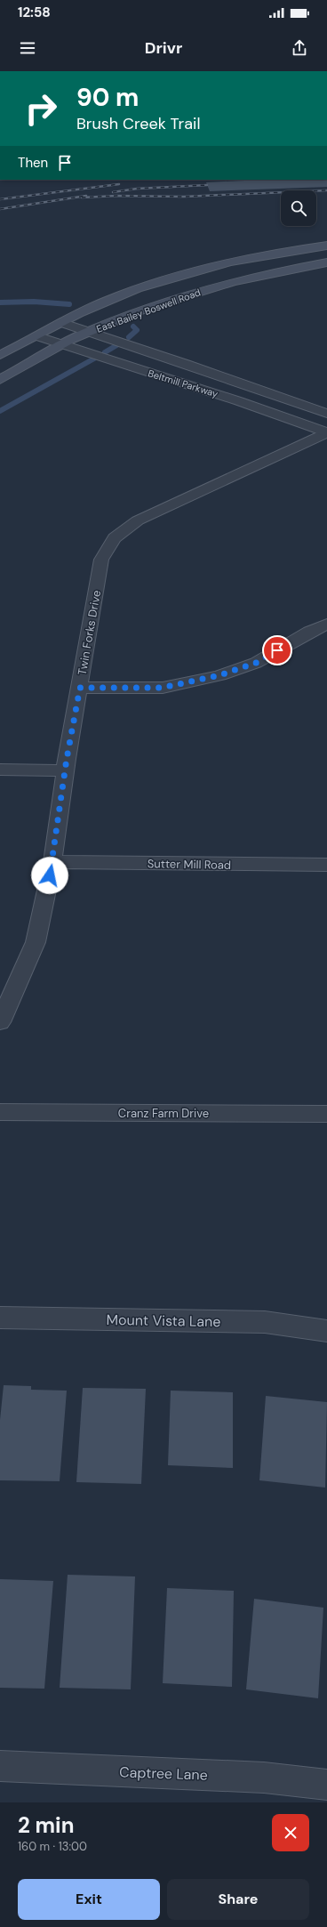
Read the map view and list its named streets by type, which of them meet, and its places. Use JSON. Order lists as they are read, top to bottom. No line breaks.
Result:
{"streets":{"main road":["East Bailey Boswell Road"],"street":["Beltmill Parkway","Twin Forks Drive","Sutter Mill Road","Cranz Farm Drive","Mount Vista Lane","Captree Lane"]},"crossings":[["East Bailey Boswell Road","Beltmill Parkway"],["Beltmill Parkway","Twin Forks Drive"],["Twin Forks Drive","Sutter Mill Road"]],"page":{"status":"12:58","header":"Drivr","turn":["90 m","Brush Creek Trail"],"then":"Then","heading":["2 min","160 m · 13:00"],"buttons":["Exit","Share"]}}
